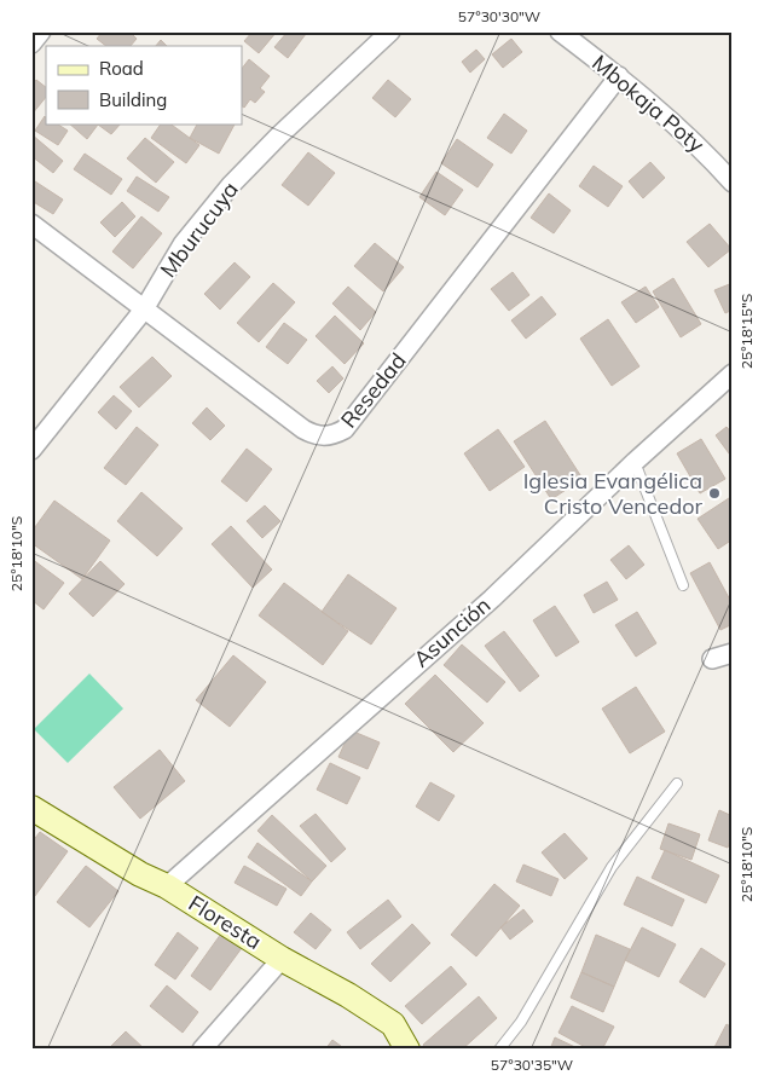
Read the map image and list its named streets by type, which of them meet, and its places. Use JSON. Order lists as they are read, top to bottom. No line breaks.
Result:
{"streets":{"street":["Mbokaja Poty","Mburucuya","Resedad","Asunción","Floresta"]},"crossings":[["Mbokaja Poty","Resedad"],["Mburucuya","Resedad"],["Asunción","Floresta"]],"places":["Iglesia Evangélica Cristo Vencedor"],"legend":["Road","Building"],"coordinates":["57°30'30\"W","25°18'15\"S","25°18'10\"S","57°30'35\"W"]}
